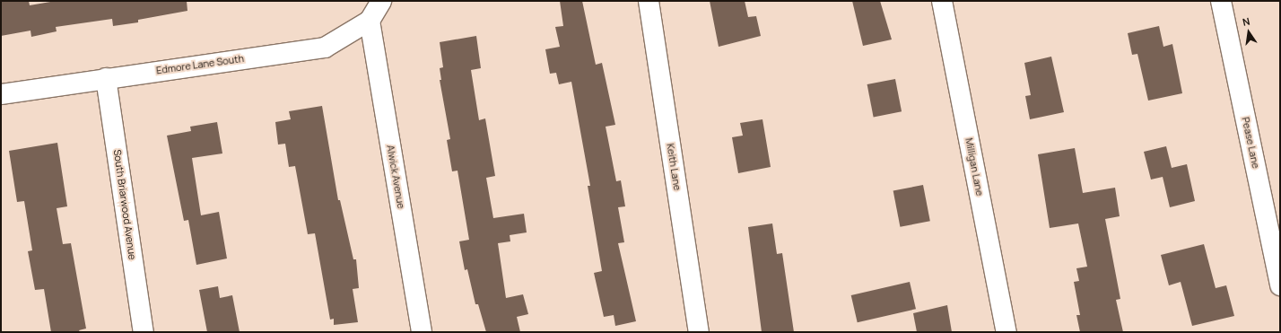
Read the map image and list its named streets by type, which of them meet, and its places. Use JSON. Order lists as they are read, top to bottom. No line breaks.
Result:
{"streets":{"street":["Edmore Lane South","Pease Lane","Keith Lane","Milligan Lane","Alwick Avenue","South Briarwood Avenue"]},"crossings":[["Edmore Lane South","Alwick Avenue"],["Edmore Lane South","South Briarwood Avenue"]],"north":"top"}
